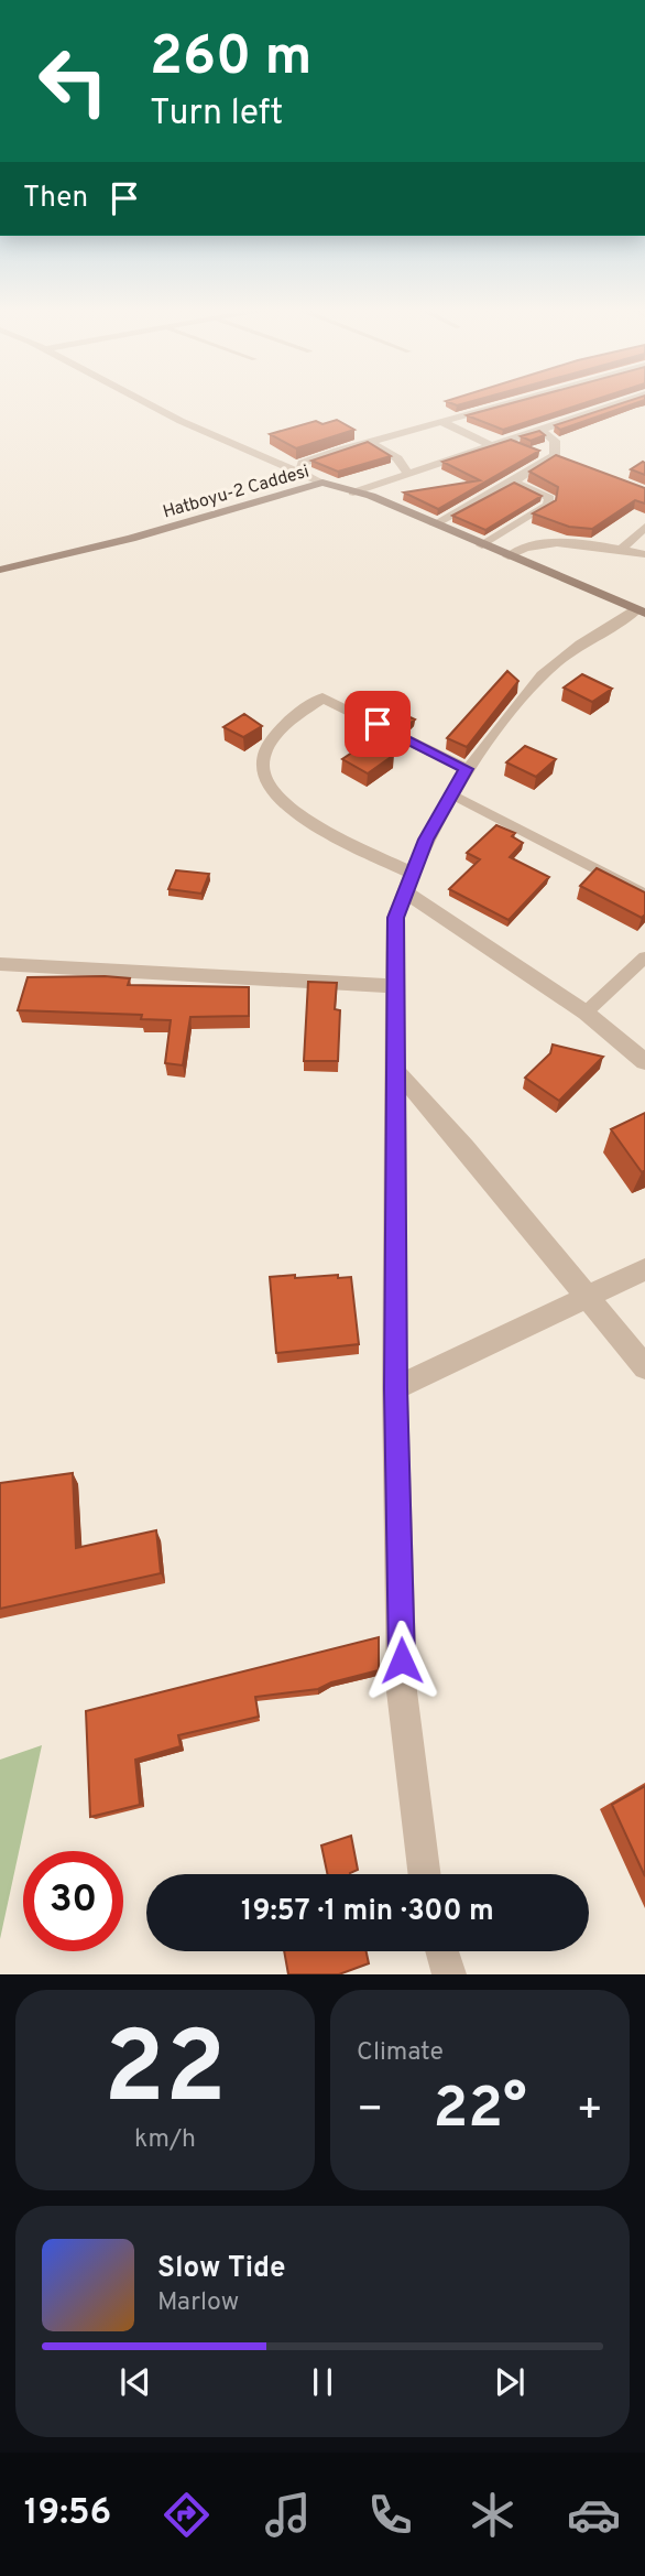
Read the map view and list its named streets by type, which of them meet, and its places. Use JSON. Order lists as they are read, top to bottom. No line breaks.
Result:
{"streets":{"main road":["Hatboyu-2 Caddesi"]},"page":{"turn":["260 m","Turn left"],"then":"Then","limit":"30","trip":"19:57 · 1 min · 300 m","tile":[["22","km/h"],"Climate"],"heat":["−","22°","+"],"song":["Slow Tide","Marlow"],"tabs":"19:56"}}
